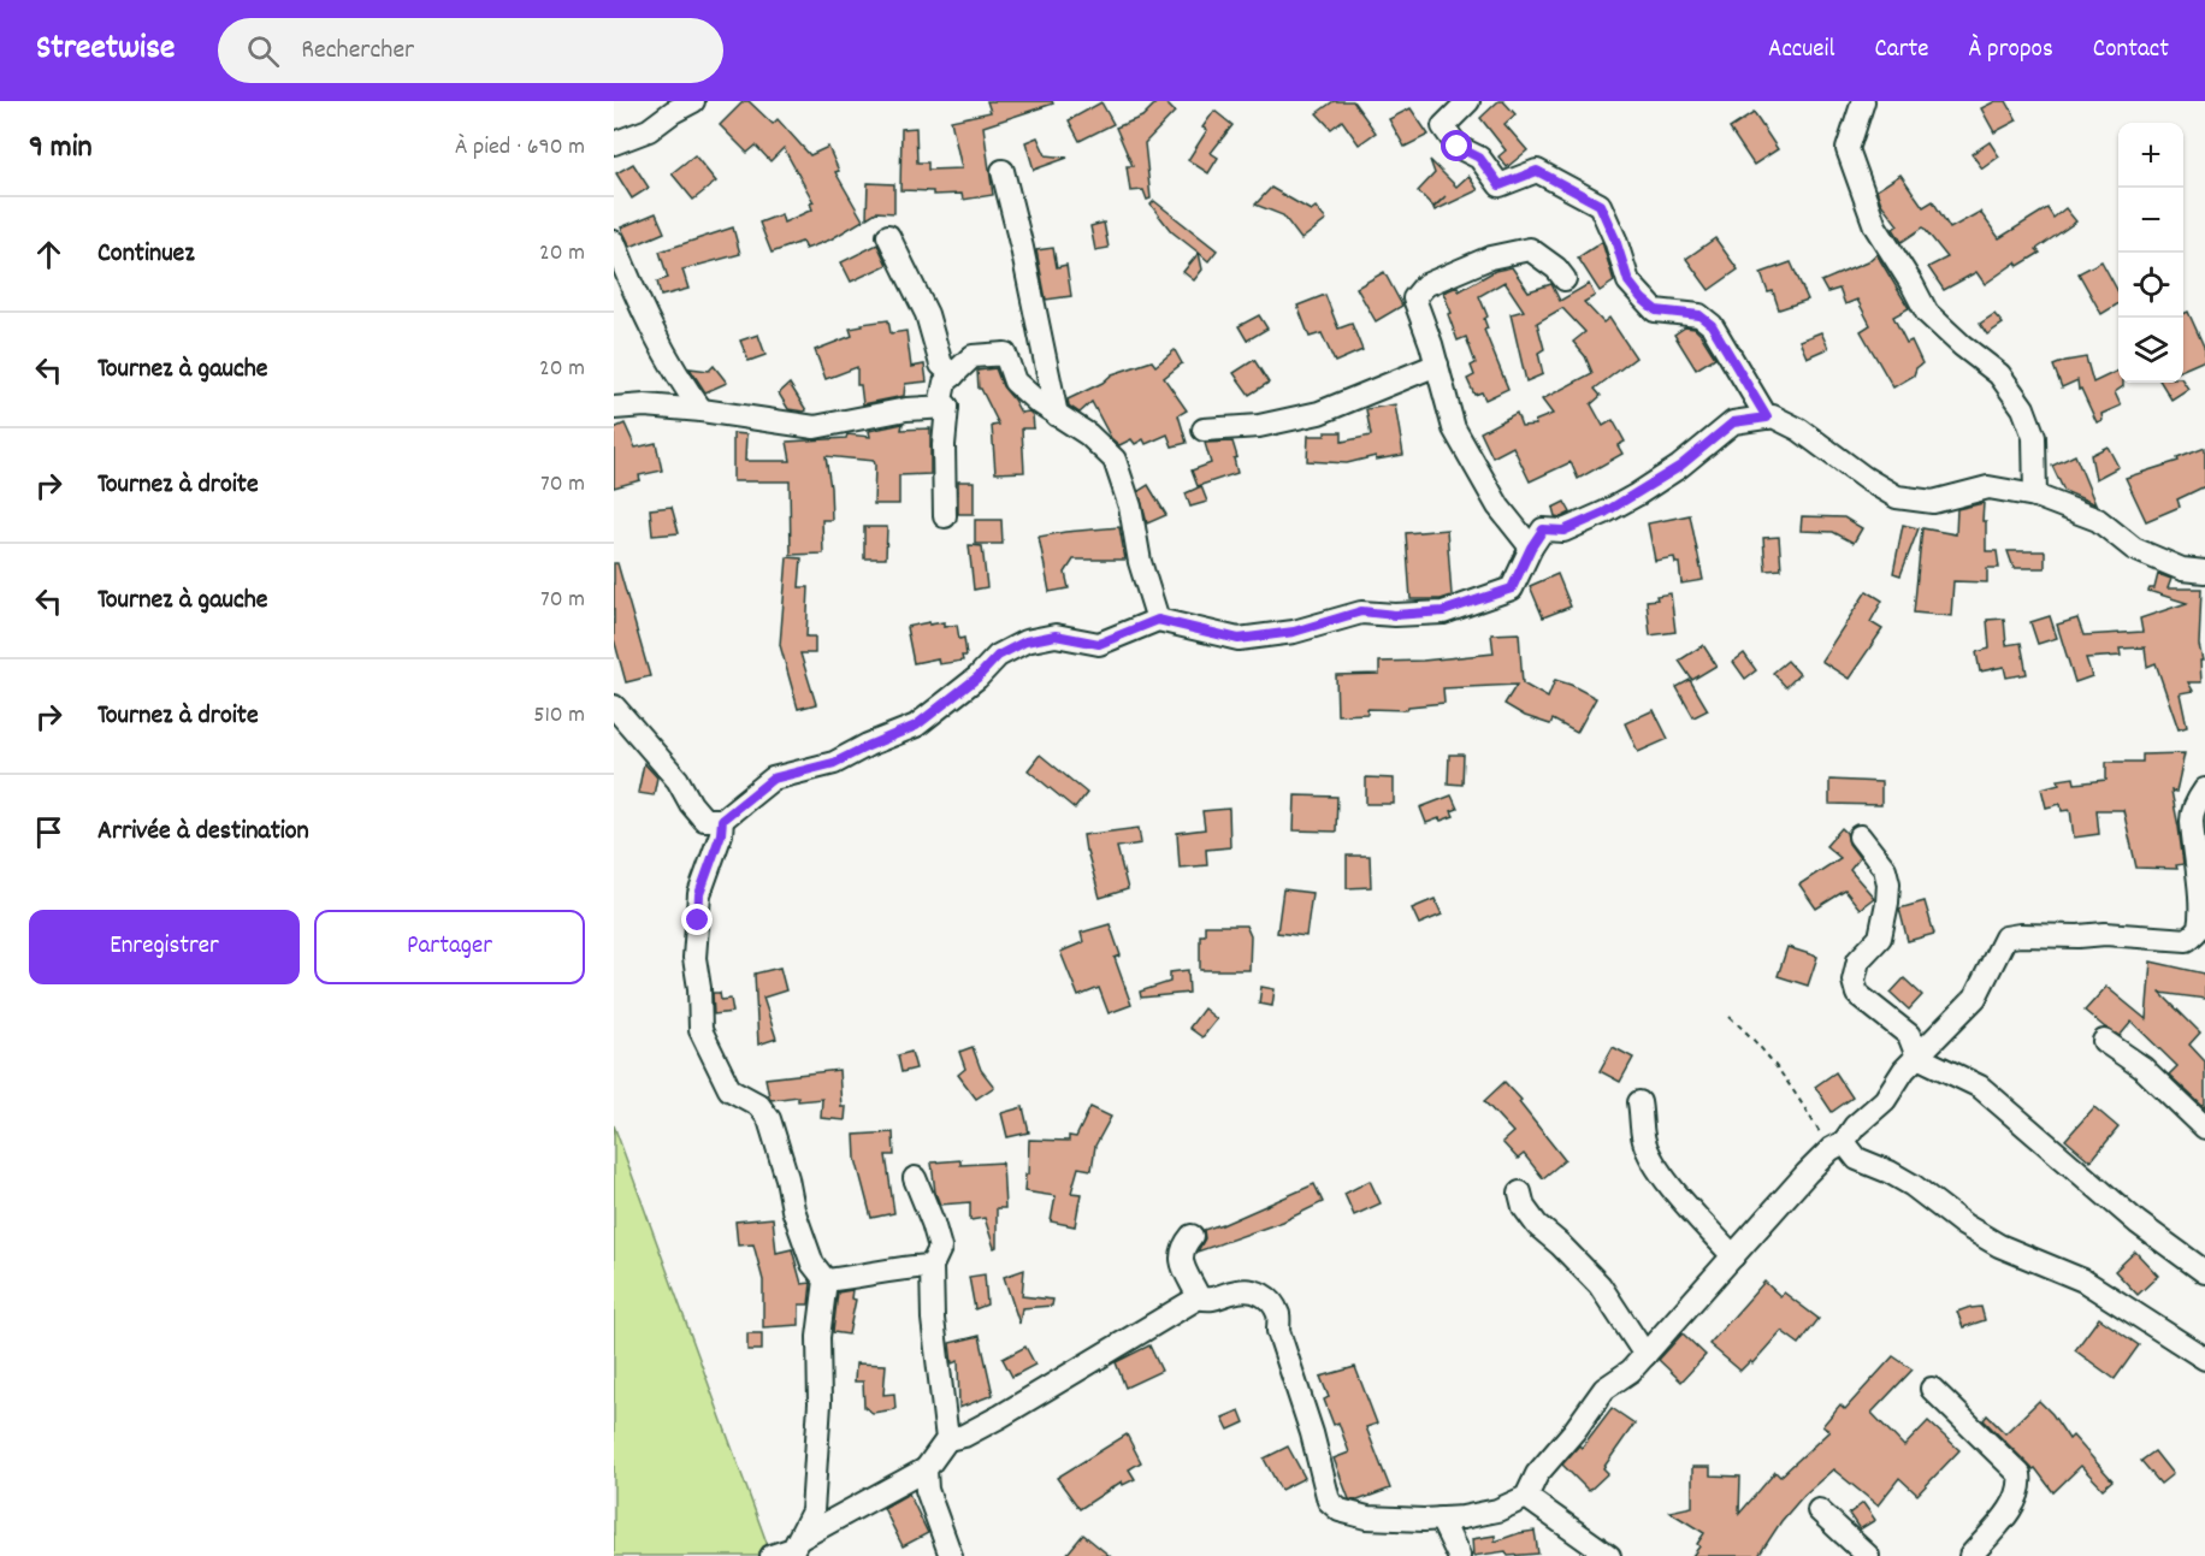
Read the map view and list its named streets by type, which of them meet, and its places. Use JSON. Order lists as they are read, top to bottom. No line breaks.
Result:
{"page":{"header":"Streetwise","search":"Rechercher","nav":["Accueil","Carte","À propos","Contact"],"heading":["9 min","À pied · 690 m"],"map_buttons":["+","−"],"list":[["Continuez","20 m"],["Tournez à gauche","20 m"],["Tournez à droite","70 m"],["Tournez à gauche","70 m"],["Tournez à droite","510 m"],"Arrivée à destination"],"buttons":["Enregistrer","Partager"]}}
